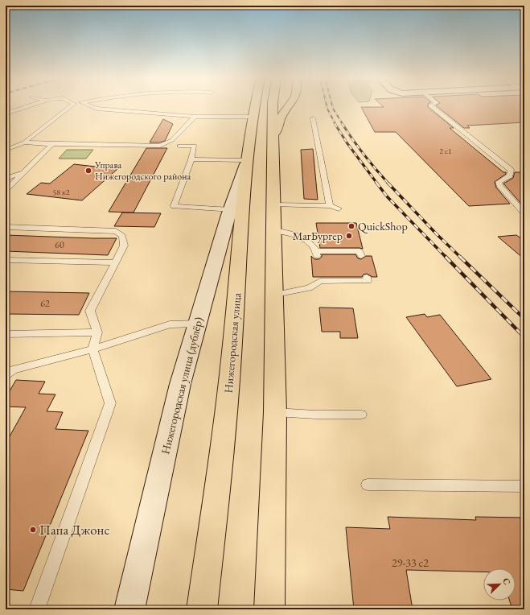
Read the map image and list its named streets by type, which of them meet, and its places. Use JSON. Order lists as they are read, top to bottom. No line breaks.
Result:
{"streets":{"main road":["Нижегородская улица"],"street":["Нижегородская улица (дублёр)"]},"crossings":[["Нижегородская улица","Нижегородская улица (дублёр)"]],"places":["Управа Нижегородского района","QuickShop","МагБургер","Папа Джонс"],"house_numbers":["2 с1","58 к2","60","62","29-33 с2"],"north":"top right"}
